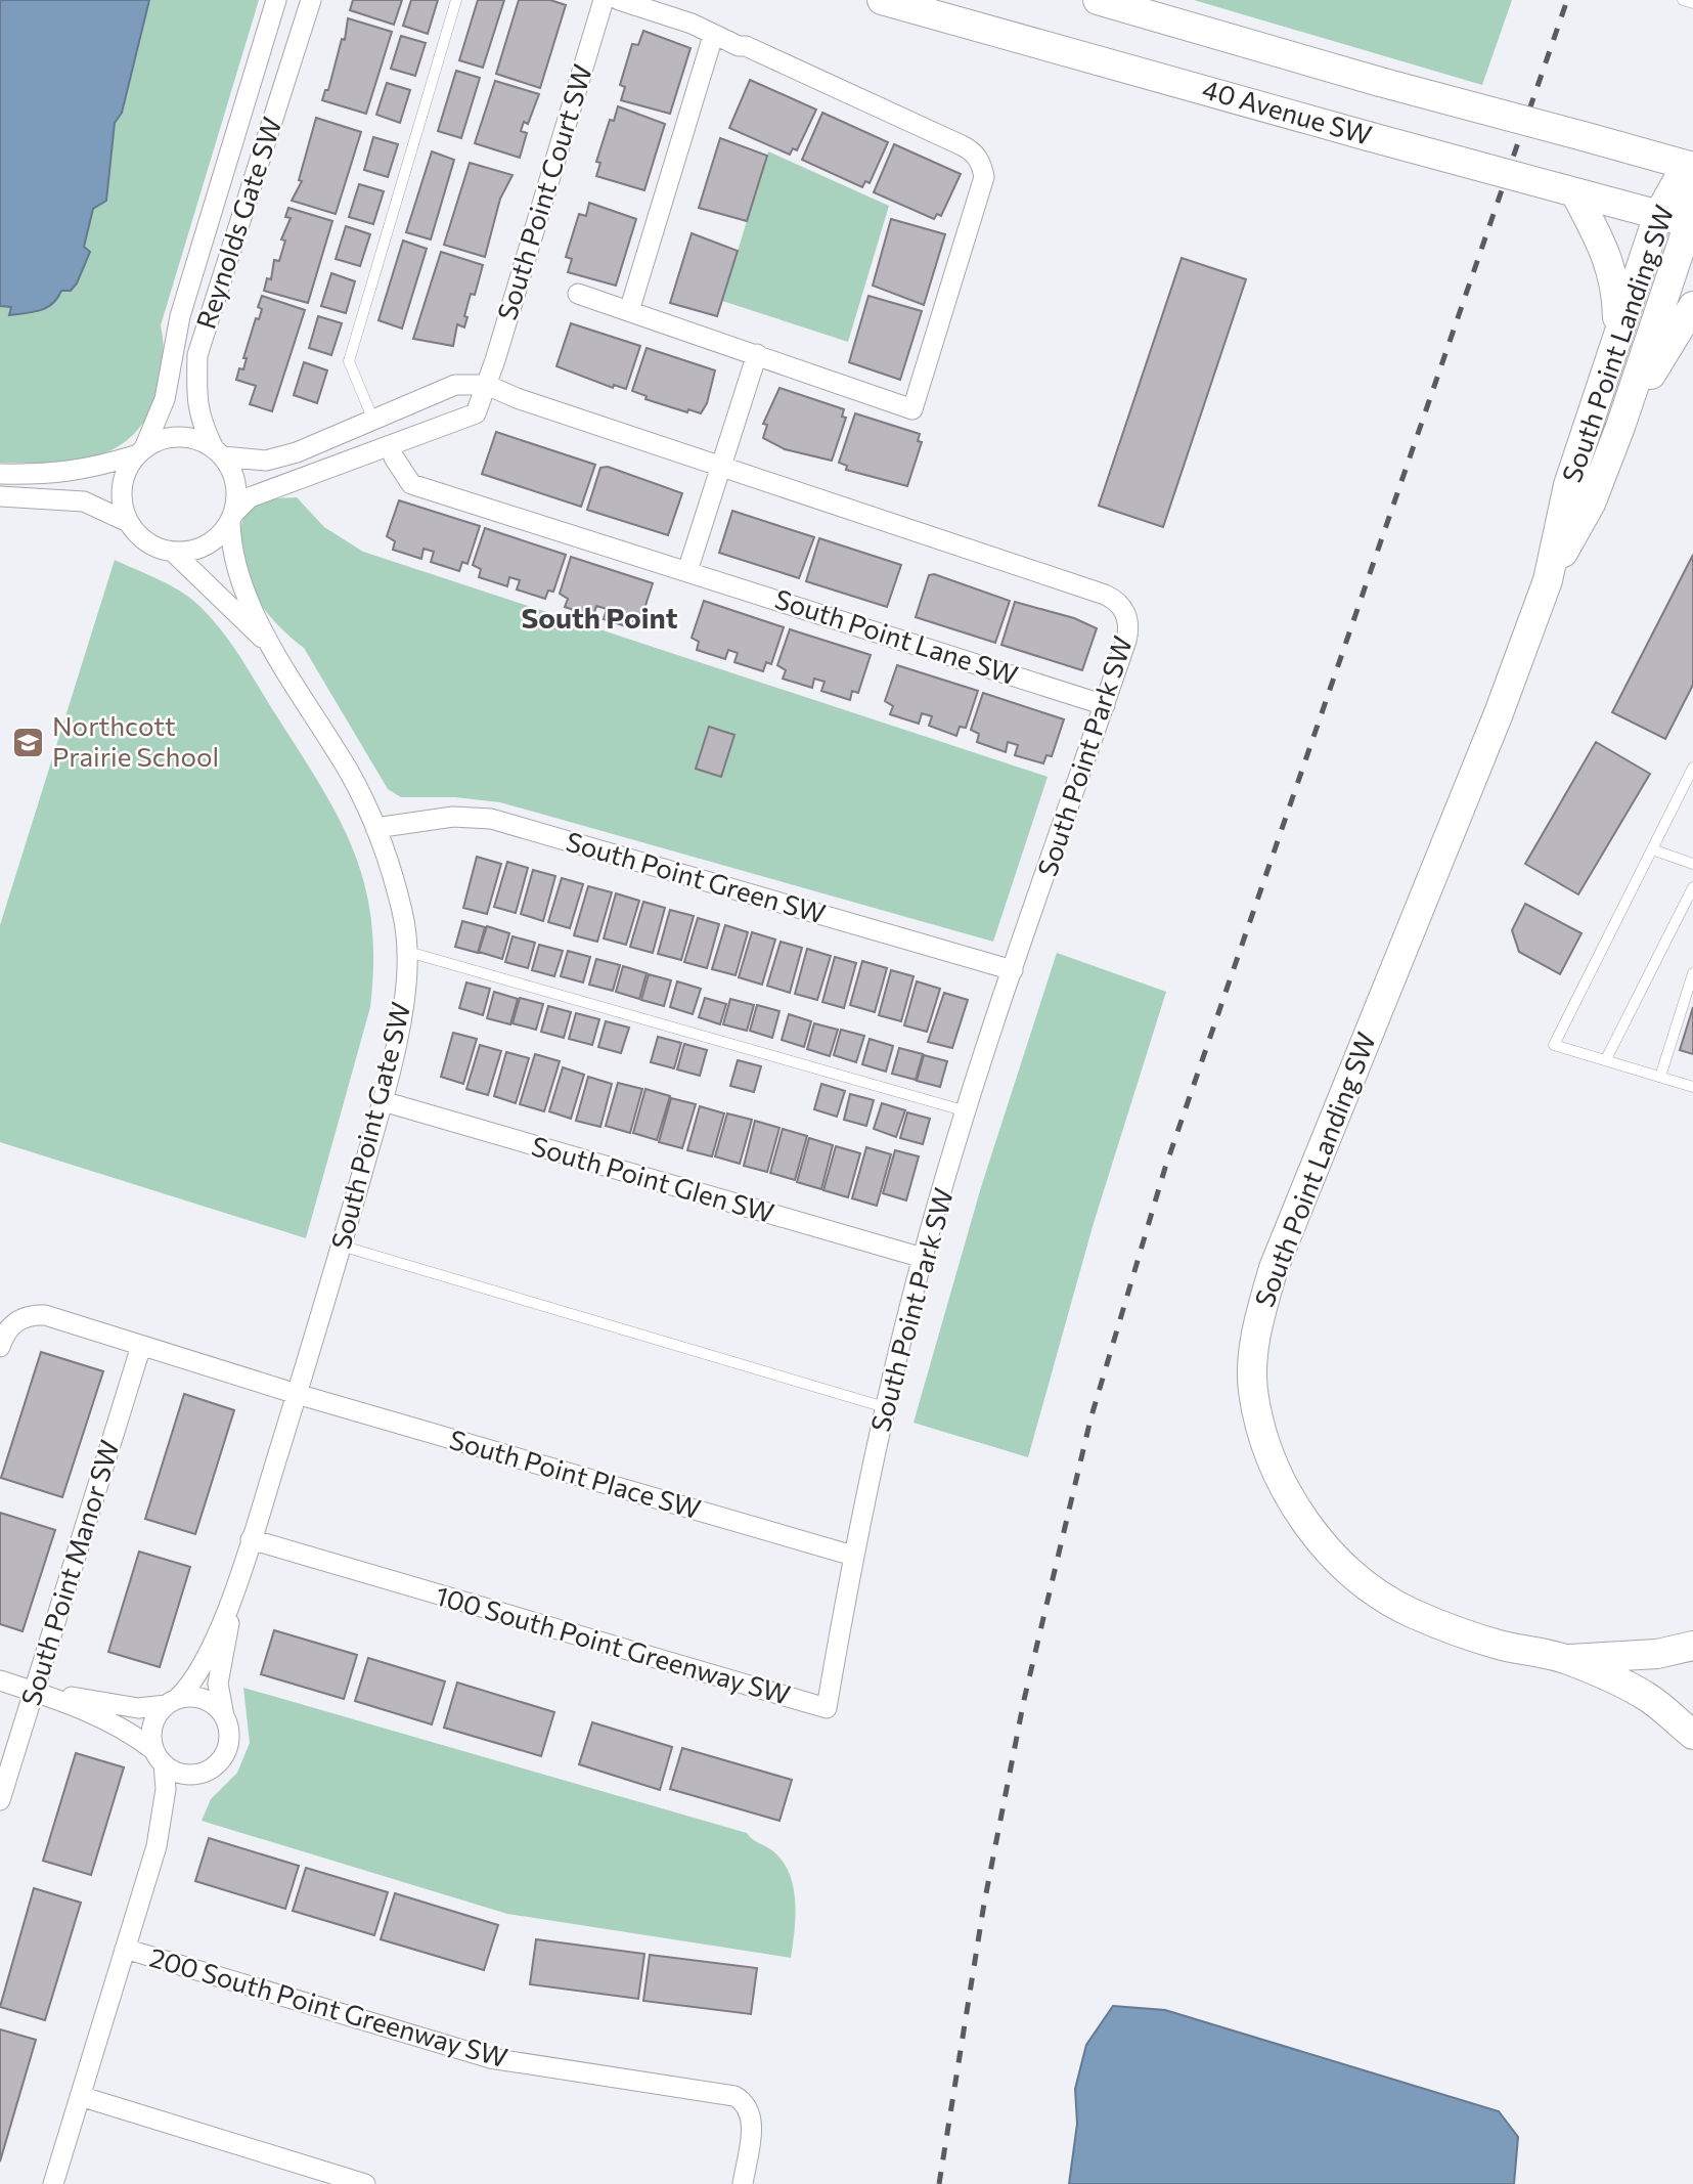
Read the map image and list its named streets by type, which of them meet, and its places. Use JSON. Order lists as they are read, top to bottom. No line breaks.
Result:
{"streets":{"main road":["40 Avenue SW","South Point Landing SW"],"street":["South Point Court SW","Reynolds Gate SW","South Point Lane SW","South Point Park SW","South Point Green SW","South Point Gate SW","South Point Glen SW","South Point Place SW","South Point Manor SW","100 South Point Greenway SW","200 South Point Greenway SW"]},"crossings":[["40 Avenue SW","South Point Landing SW"],["South Point Court SW","South Point Park SW"],["Reynolds Gate SW","South Point Park SW"],["Reynolds Gate SW","South Point Gate SW"],["South Point Lane SW","South Point Park SW"],["South Point Park SW","South Point Green SW"],["South Point Park SW","South Point Gate SW"],["South Point Park SW","South Point Glen SW"],["South Point Park SW","South Point Place SW"],["South Point Park SW","100 South Point Greenway SW"],["South Point Green SW","South Point Gate SW"],["South Point Gate SW","South Point Glen SW"],["South Point Gate SW","South Point Place SW"],["South Point Gate SW","100 South Point Greenway SW"],["South Point Place SW","South Point Manor SW"],["South Point Place SW","100 South Point Greenway SW"]],"districts":["South Point"],"places":{"school or university":["Northcott Prairie School"]}}
